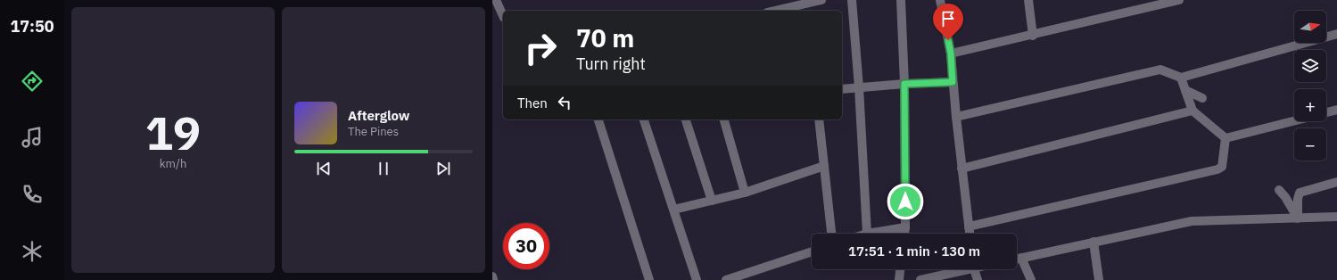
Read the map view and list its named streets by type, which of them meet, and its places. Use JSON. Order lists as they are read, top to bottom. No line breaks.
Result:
{"north":"right","page":{"tabs":"17:50","tile":["19","km/h"],"map_buttons":["+","−"],"turn":["70 m","Turn right"],"then":"Then","song":["Afterglow","The Pines"],"limit":"30","trip":"17:51 · 1 min · 130 m"}}
